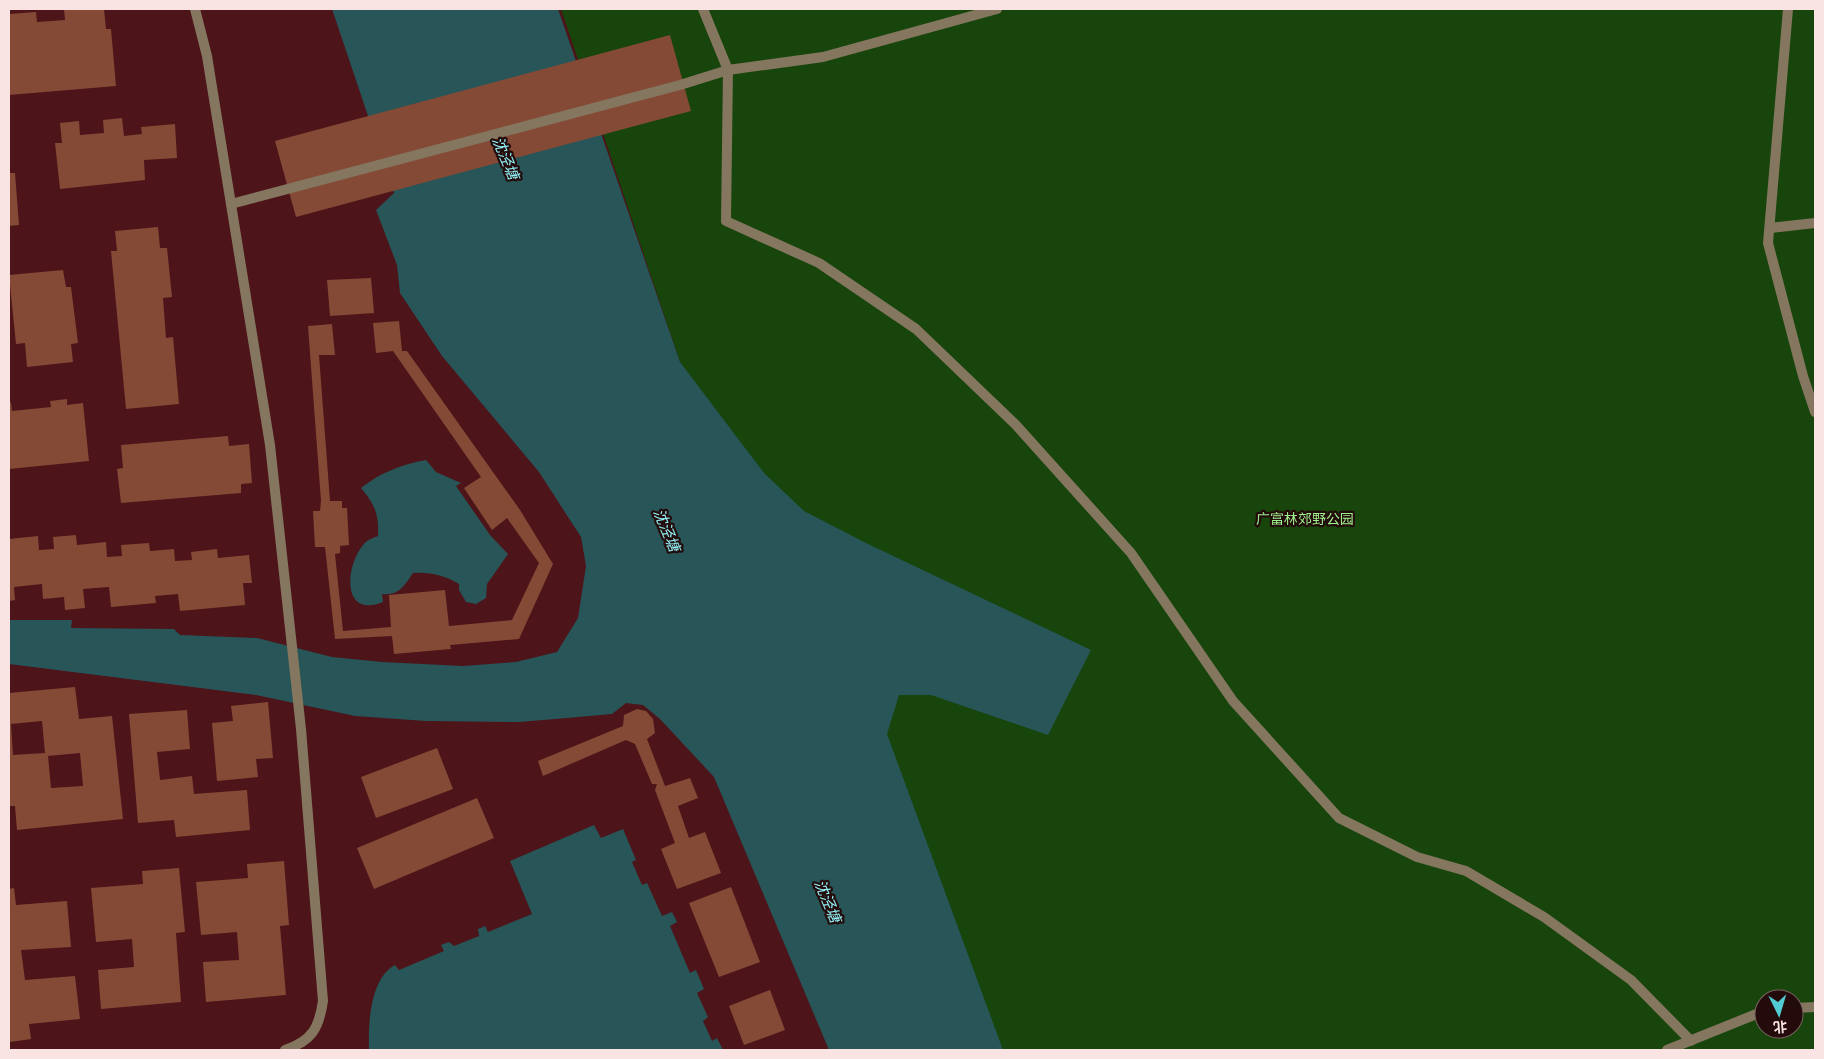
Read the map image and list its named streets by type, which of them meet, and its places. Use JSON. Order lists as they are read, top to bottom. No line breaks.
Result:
{"water":["沈泾塘"],"parks":["广富林郊野公园"],"north":"bottom"}
